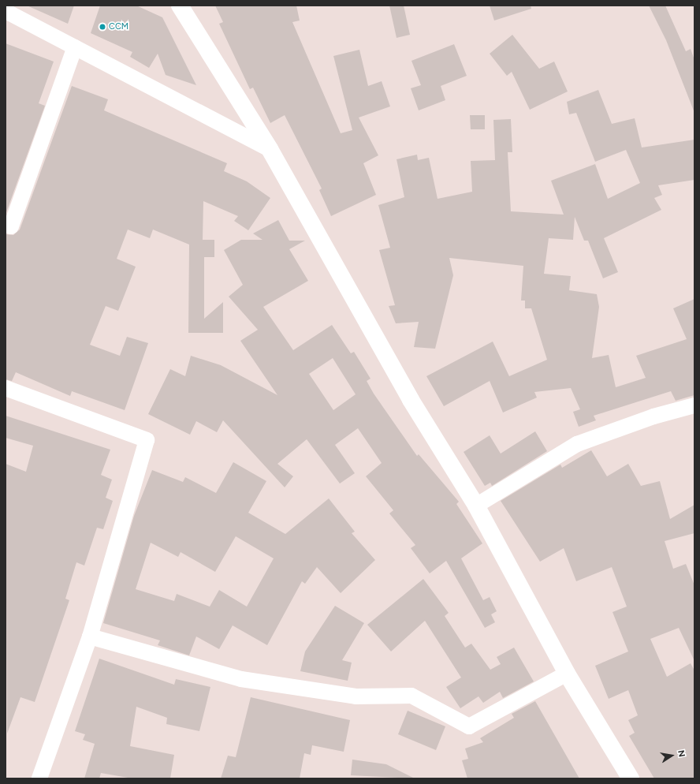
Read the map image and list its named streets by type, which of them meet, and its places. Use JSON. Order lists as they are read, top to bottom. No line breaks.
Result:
{"places":["CCM"],"north":"right"}
